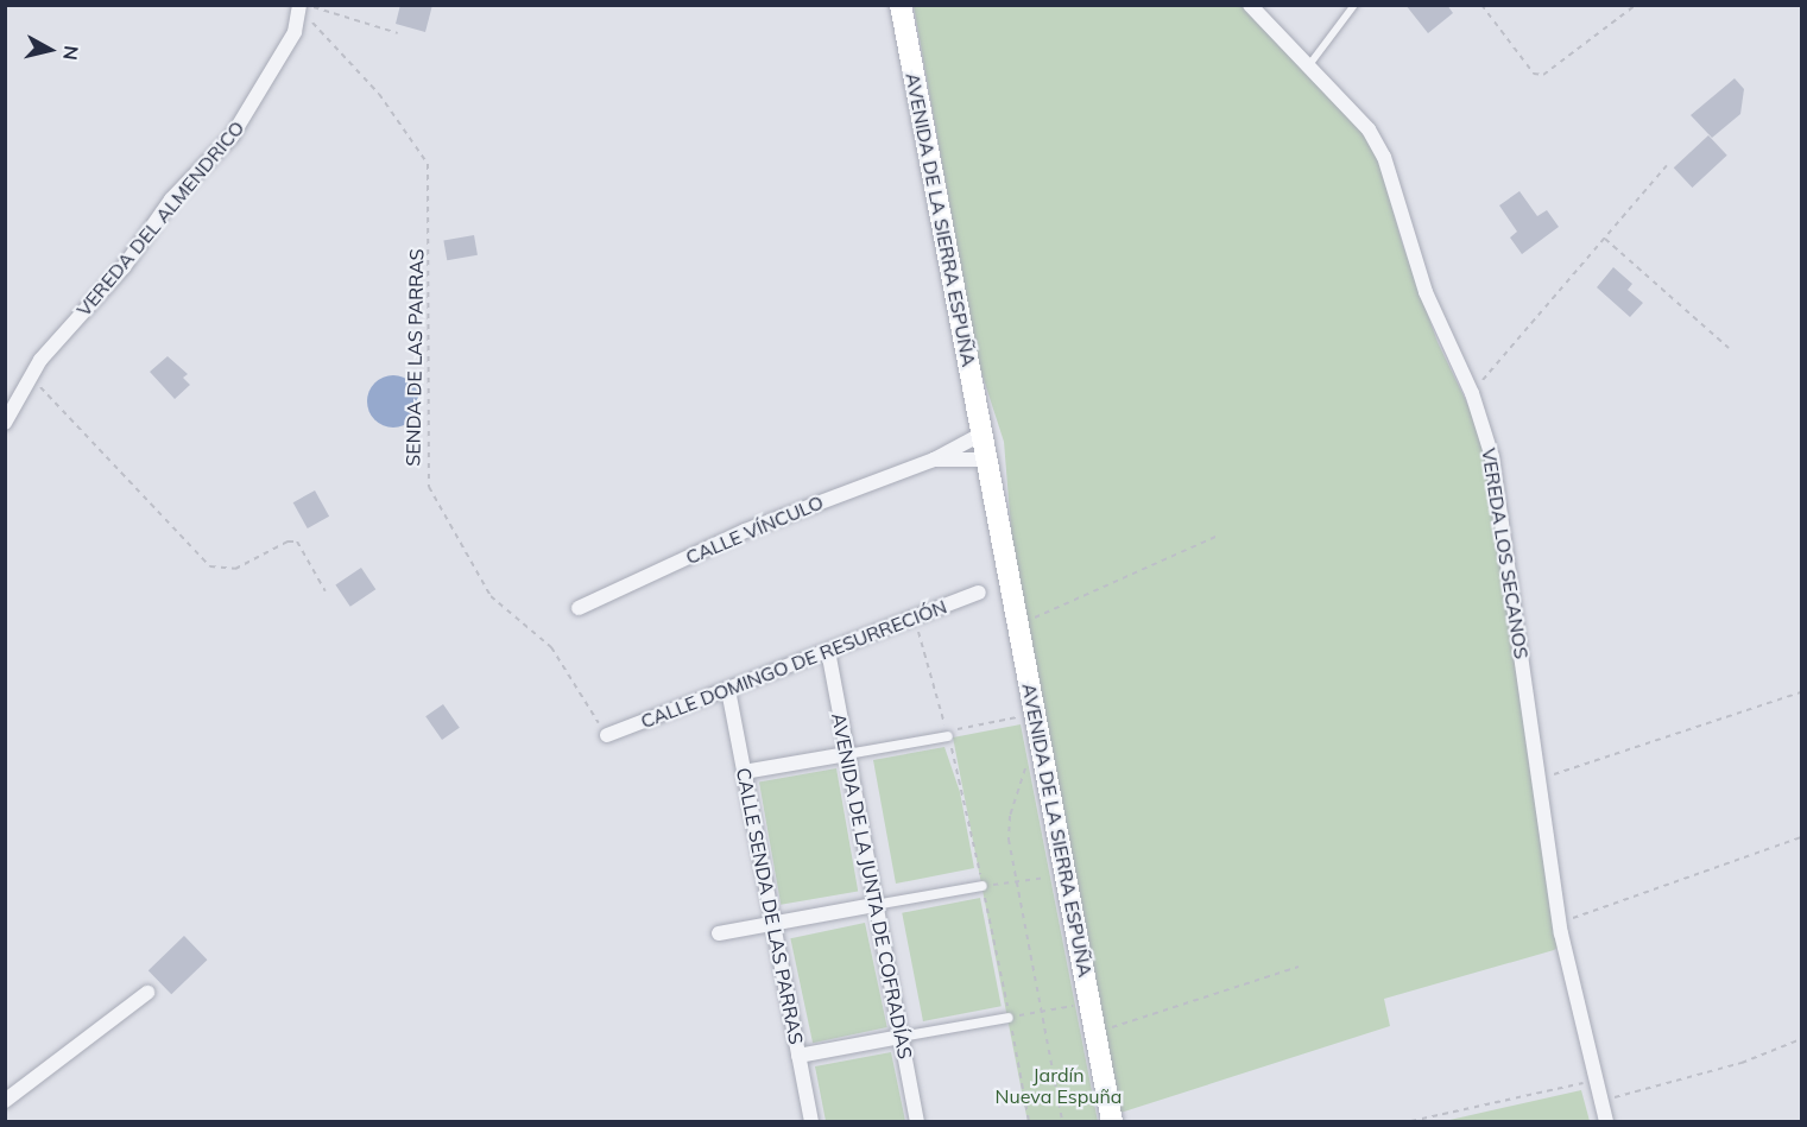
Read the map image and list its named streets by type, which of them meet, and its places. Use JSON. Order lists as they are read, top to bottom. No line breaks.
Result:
{"streets":{"main road":["AVENIDA DE LA SIERRA ESPUÑA"],"street":["VEREDA DEL ALMENDRICO","CALLE VÍNCULO","VEREDA LOS SECANOS","CALLE DOMINGO DE RESURRECIÓN","AVENIDA DE LA JUNTA DE COFRADÍAS","CALLE SENDA DE LAS PARRAS"],"path":["SENDA DE LAS PARRAS"]},"crossings":[["VEREDA DEL ALMENDRICO","SENDA DE LAS PARRAS"],["AVENIDA DE LA SIERRA ESPUÑA","CALLE VÍNCULO"],["SENDA DE LAS PARRAS","CALLE DOMINGO DE RESURRECIÓN"],["CALLE DOMINGO DE RESURRECIÓN","AVENIDA DE LA JUNTA DE COFRADÍAS"],["CALLE DOMINGO DE RESURRECIÓN","CALLE SENDA DE LAS PARRAS"]],"parks":["Jardín Nueva Espuña"],"north":"right"}
